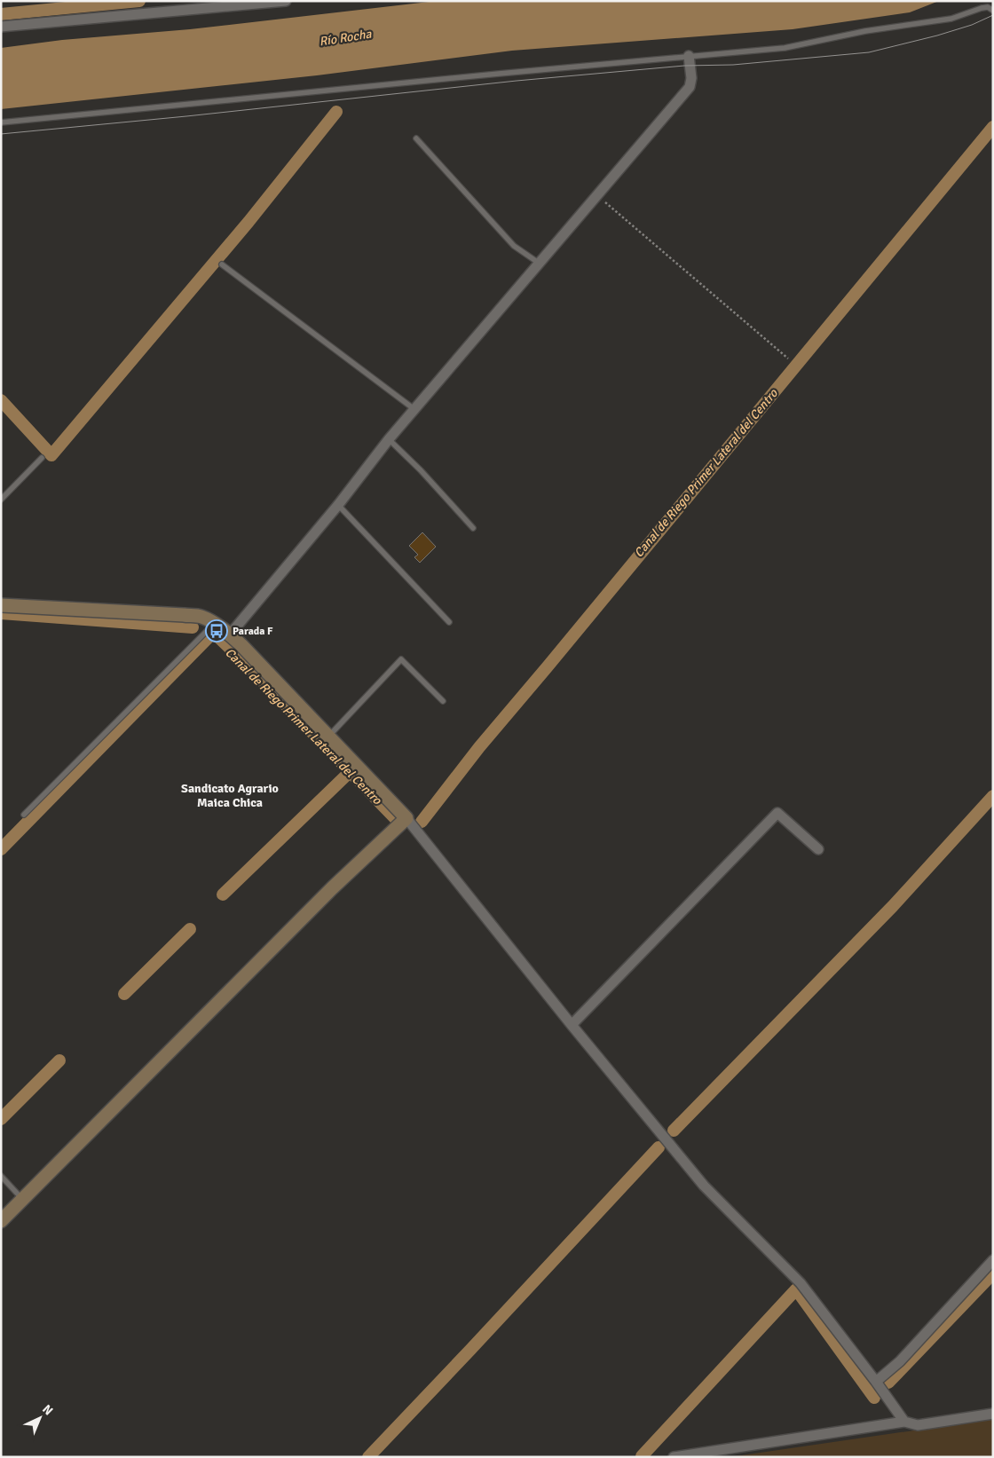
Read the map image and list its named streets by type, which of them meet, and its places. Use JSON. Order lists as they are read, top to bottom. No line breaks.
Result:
{"districts":["Sandicato Agrario Maica Chica"],"water":["Río Rocha","Canal de Riego Primer Lateral del Centro"],"places":{"bus stop":["Parada F"]},"north":"top right"}
